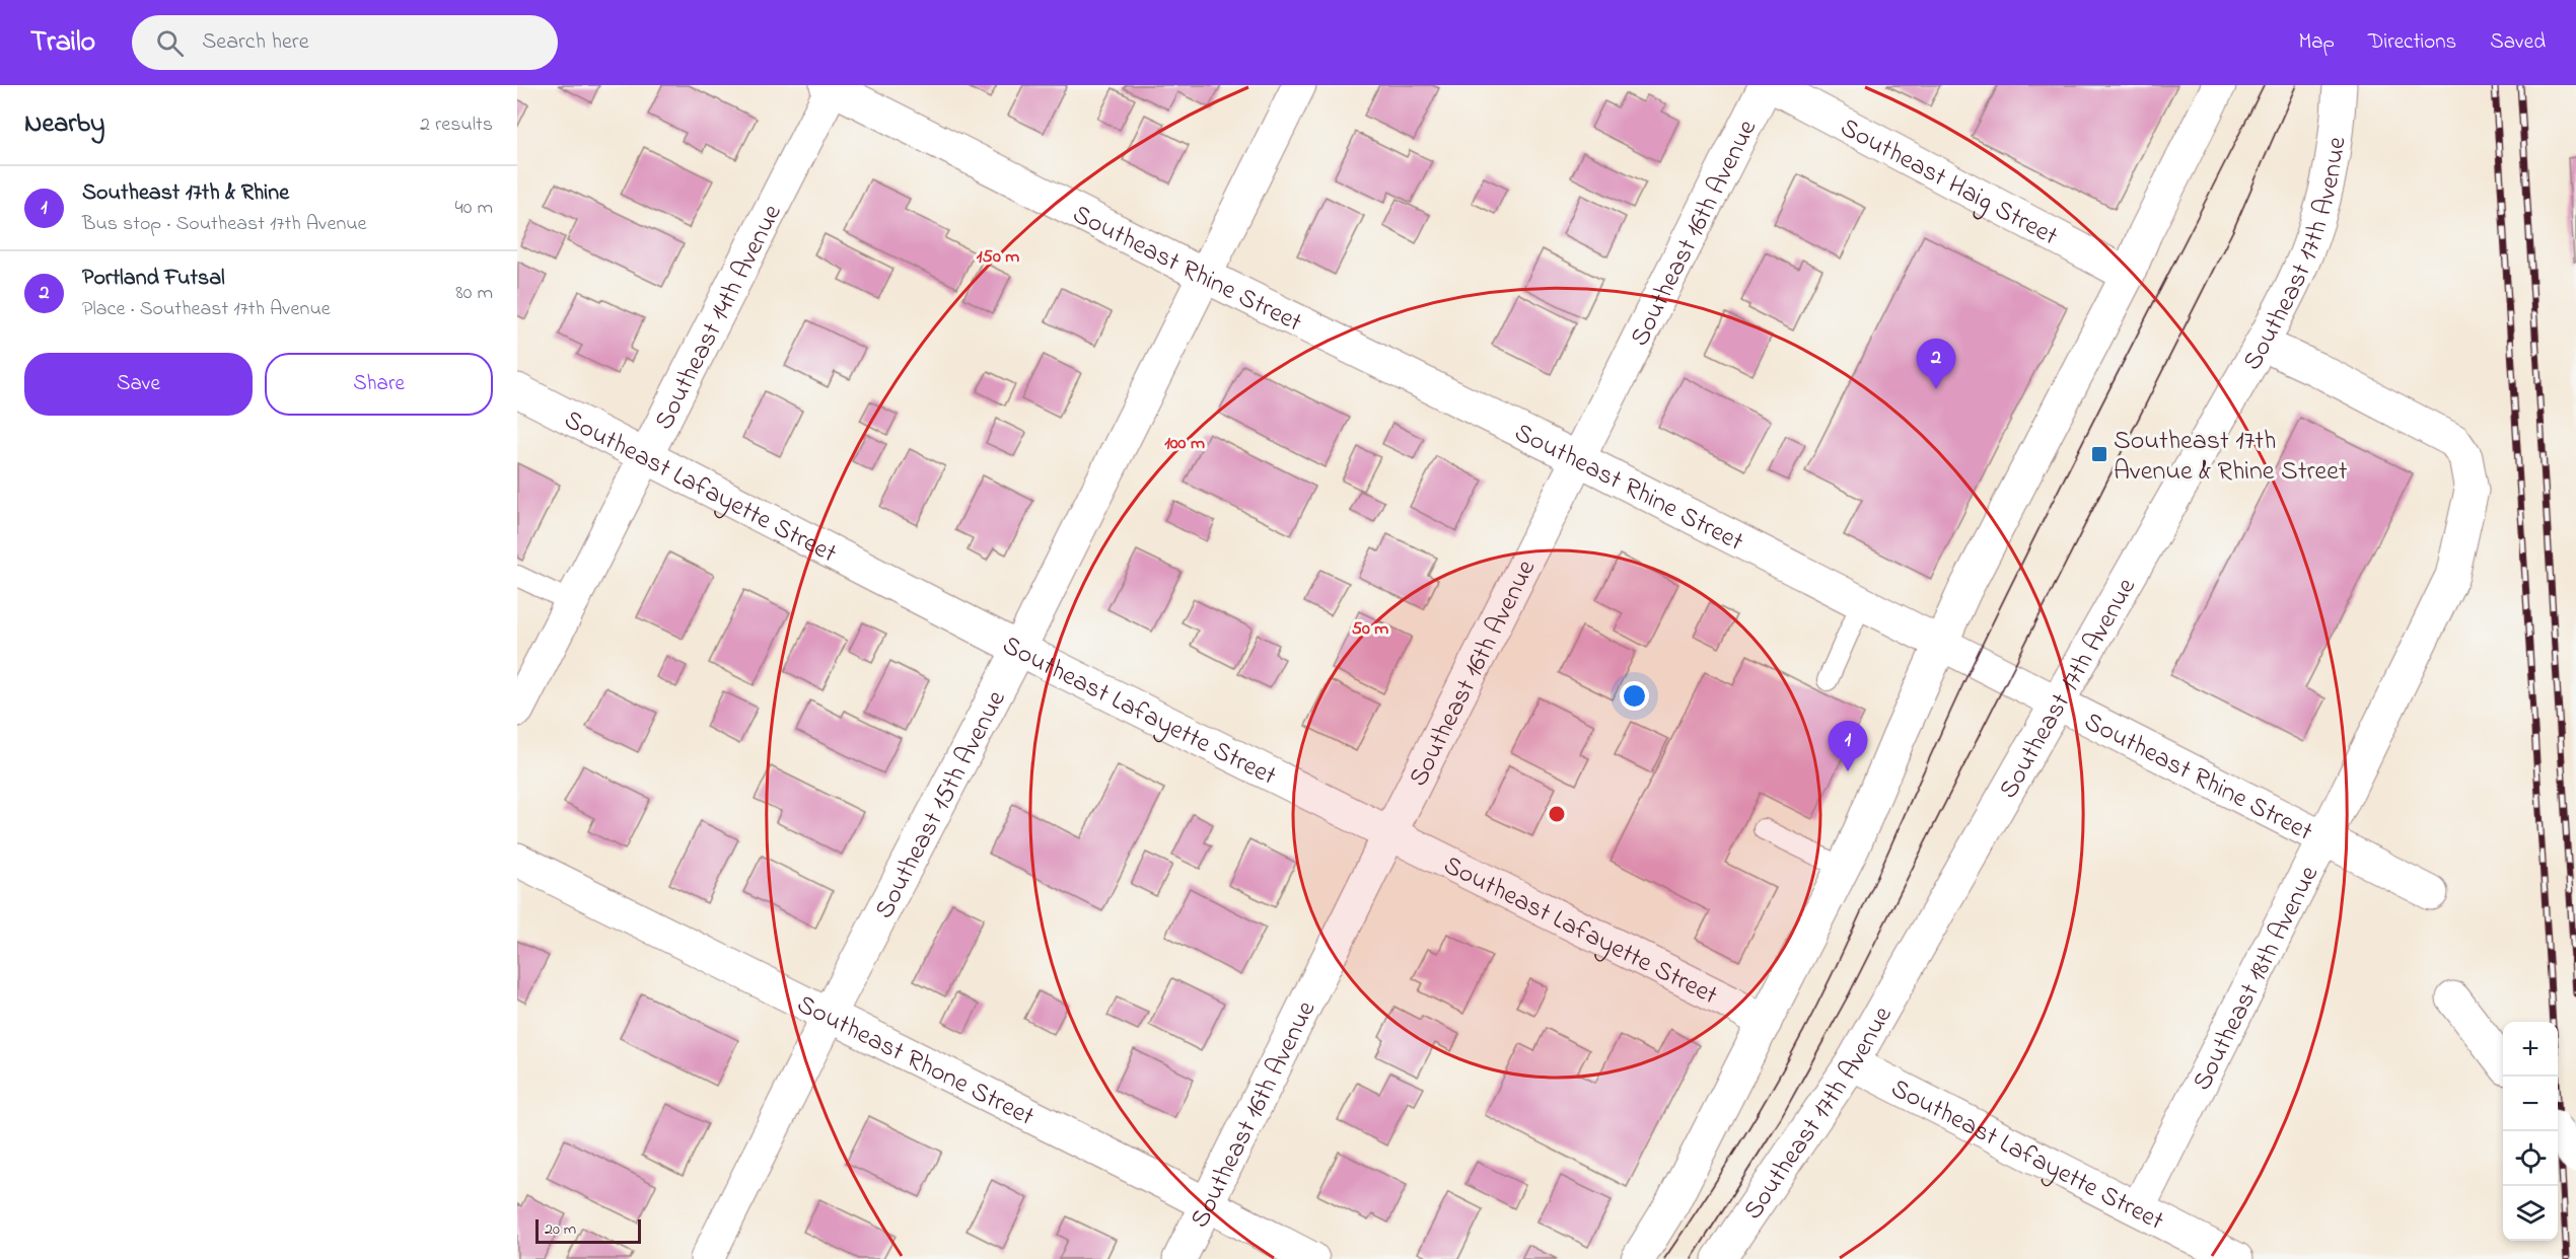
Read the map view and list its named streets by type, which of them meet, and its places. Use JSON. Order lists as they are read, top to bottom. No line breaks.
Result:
{"streets":{"street":["Southeast Haig Street","Southeast 16th Avenue","Southeast 17th Avenue","Southeast Rhine Street","Southeast 14th Avenue","Southeast Lafayette Street","Southeast 15th Avenue","Southeast 18th Avenue","Southeast Rhone Street"]},"crossings":[["Southeast 16th Avenue","Southeast Rhine Street"],["Southeast 16th Avenue","Southeast Lafayette Street"],["Southeast 16th Avenue","Southeast Rhone Street"],["Southeast 17th Avenue","Southeast Rhine Street"],["Southeast 17th Avenue","Southeast Lafayette Street"],["Southeast 17th Avenue","Southeast 18th Avenue"],["Southeast Rhine Street","Southeast 14th Avenue"],["Southeast Rhine Street","Southeast 15th Avenue"],["Southeast Rhine Street","Southeast 18th Avenue"],["Southeast 14th Avenue","Southeast Lafayette Street"],["Southeast Lafayette Street","Southeast 15th Avenue"],["Southeast Lafayette Street","Southeast 18th Avenue"],["Southeast 15th Avenue","Southeast Rhone Street"]],"places":{"transit":["Southeast 17th Avenue & Rhine Street"]},"scale_bar":"20 m","page":{"header":"Trailo","search":"Search here","nav":["Map","Directions","Saved"],"heading":["Nearby","2 results"],"list":[{"mark":"1","name":"Southeast 17th & Rhine","note":"Bus stop · Southeast 17th Avenue","value":"40 m"},{"mark":"2","name":"Portland Futsal","note":"Place · Southeast 17th Avenue","value":"80 m"}],"buttons":["Save","Share"],"pins":["2","1"],"map_buttons":["+","−"],"scale":"20 m"},"rings":["150 m","100 m","50 m"]}
